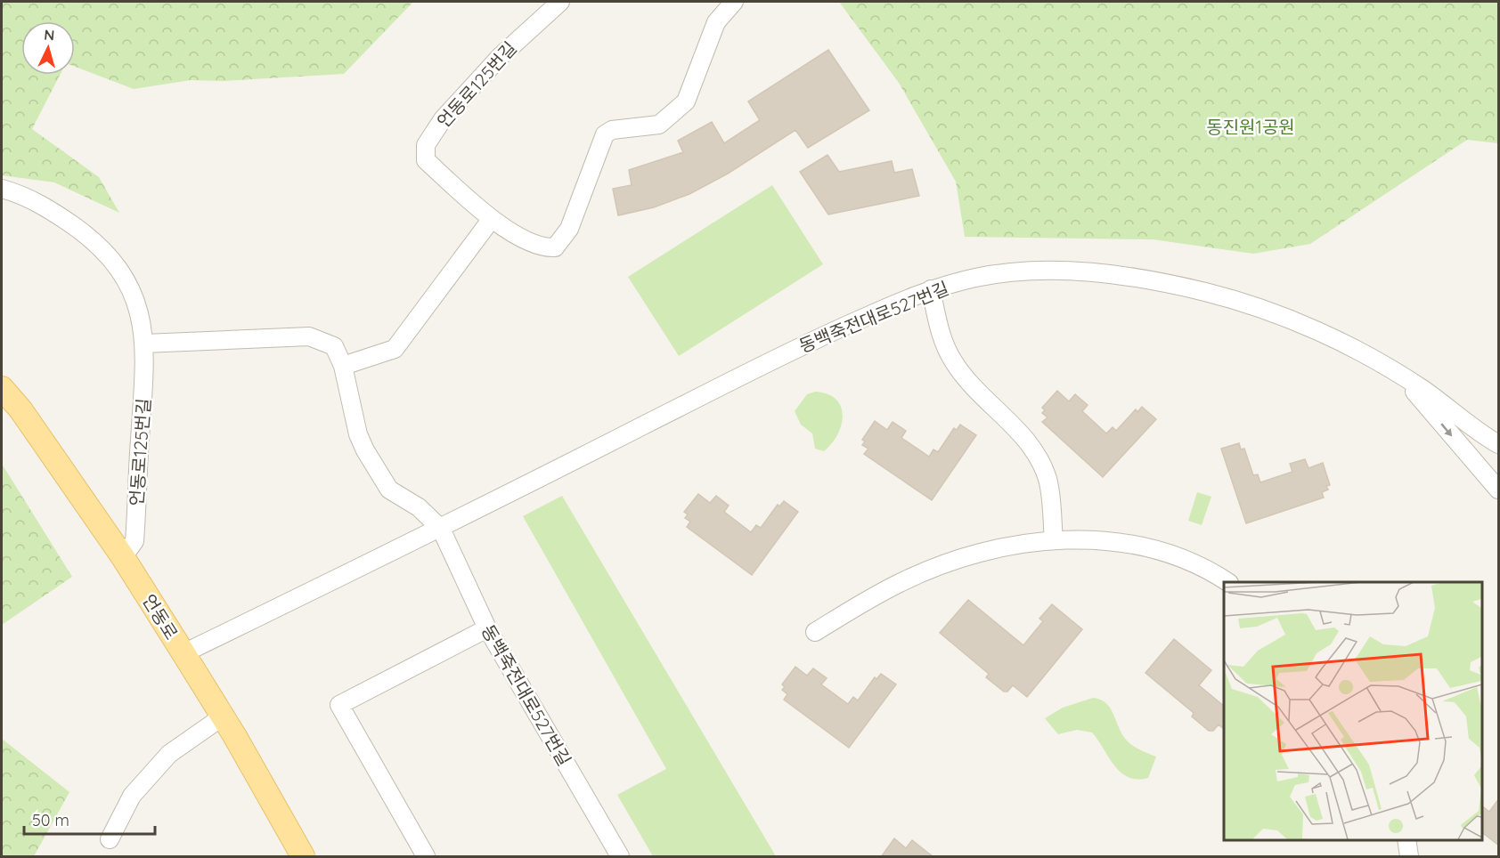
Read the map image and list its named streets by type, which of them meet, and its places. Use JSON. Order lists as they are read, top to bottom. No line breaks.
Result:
{"streets":{"main road":["언동로"],"street":["언동로125번길","동백죽전대로527번길"]},"crossings":[["언동로125번길","언동로"],["동백죽전대로527번길","언동로"]],"parks":["동진원1공원"],"scale_bar":"50 m","north":"top"}
